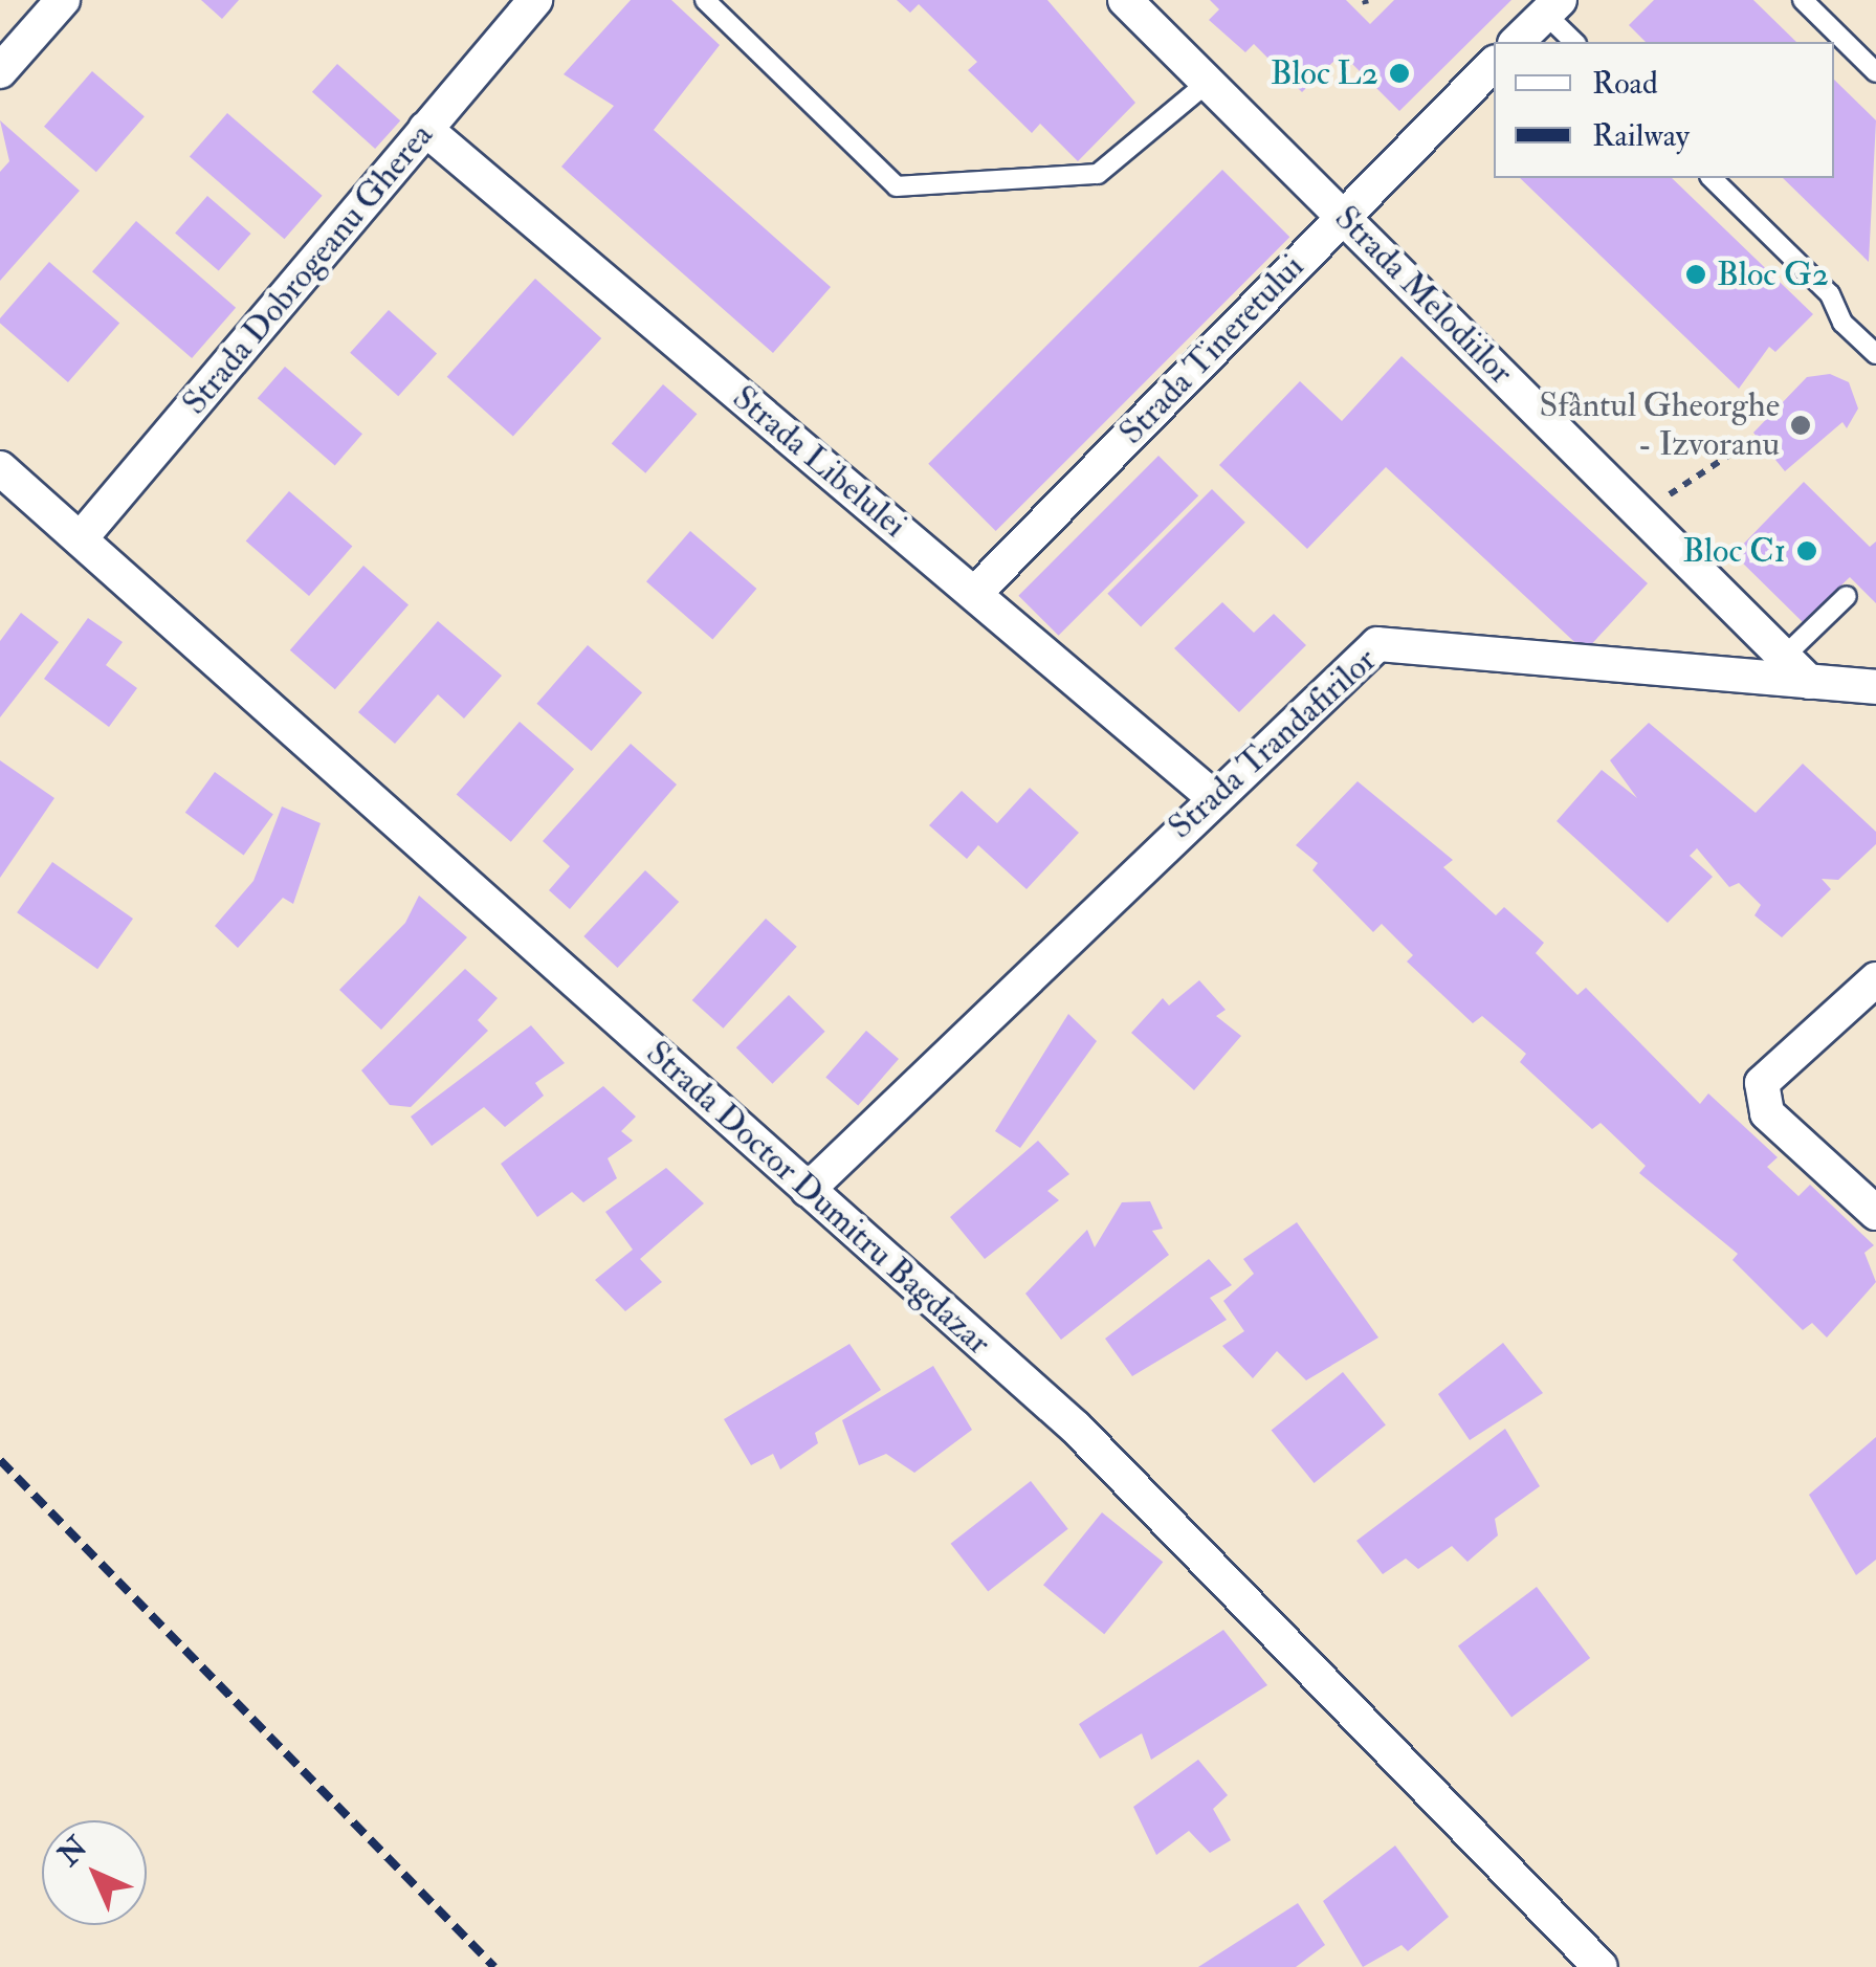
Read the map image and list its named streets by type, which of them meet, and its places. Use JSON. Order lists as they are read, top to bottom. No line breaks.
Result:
{"streets":{"street":["Strada Dobrogeanu Gherea","Strada Melodiilor","Strada Tineretului","Strada Libelulei","Strada Trandafirilor","Strada Doctor Dumitru Bagdazar"]},"crossings":[["Strada Dobrogeanu Gherea","Strada Libelulei"],["Strada Dobrogeanu Gherea","Strada Doctor Dumitru Bagdazar"],["Strada Melodiilor","Strada Tineretului"],["Strada Melodiilor","Strada Trandafirilor"],["Strada Tineretului","Strada Libelulei"],["Strada Libelulei","Strada Trandafirilor"],["Strada Trandafirilor","Strada Doctor Dumitru Bagdazar"]],"places":["Bloc L2","Bloc G2","Sfântul Gheorghe - Izvoranu","Bloc C1"],"legend":["Road","Railway"],"north":"top left"}
